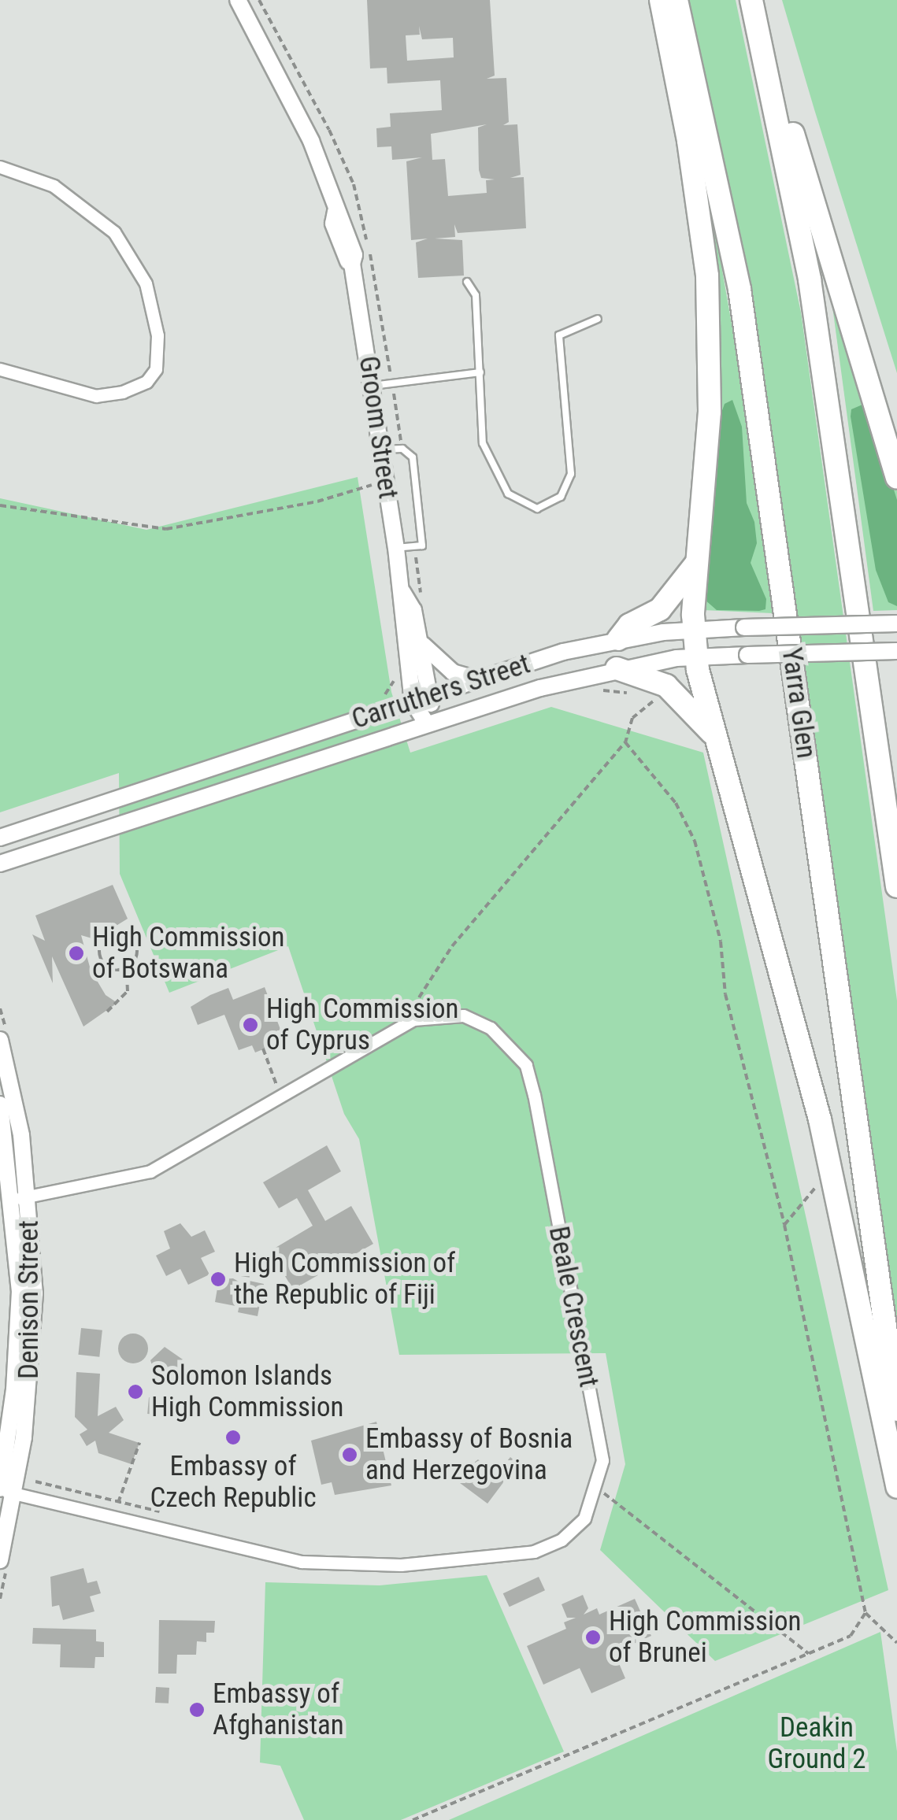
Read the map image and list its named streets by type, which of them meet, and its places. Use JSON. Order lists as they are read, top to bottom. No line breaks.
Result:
{"streets":{"highway":["Yarra Glen"],"main road":["Groom Street","Carruthers Street","Denison Street"],"street":["Beale Crescent"]},"crossings":[["Groom Street","Carruthers Street"],["Denison Street","Beale Crescent"]],"parks":["Deakin Ground 2"],"places":["High Commission of Botswana","High Commission of Cyprus","High Commission of the Republic of Fiji","Solomon Islands High Commission","Embassy of Czech Republic","Embassy of Bosnia and Herzegovina","High Commission of Brunei","Embassy of Afghanistan"]}
